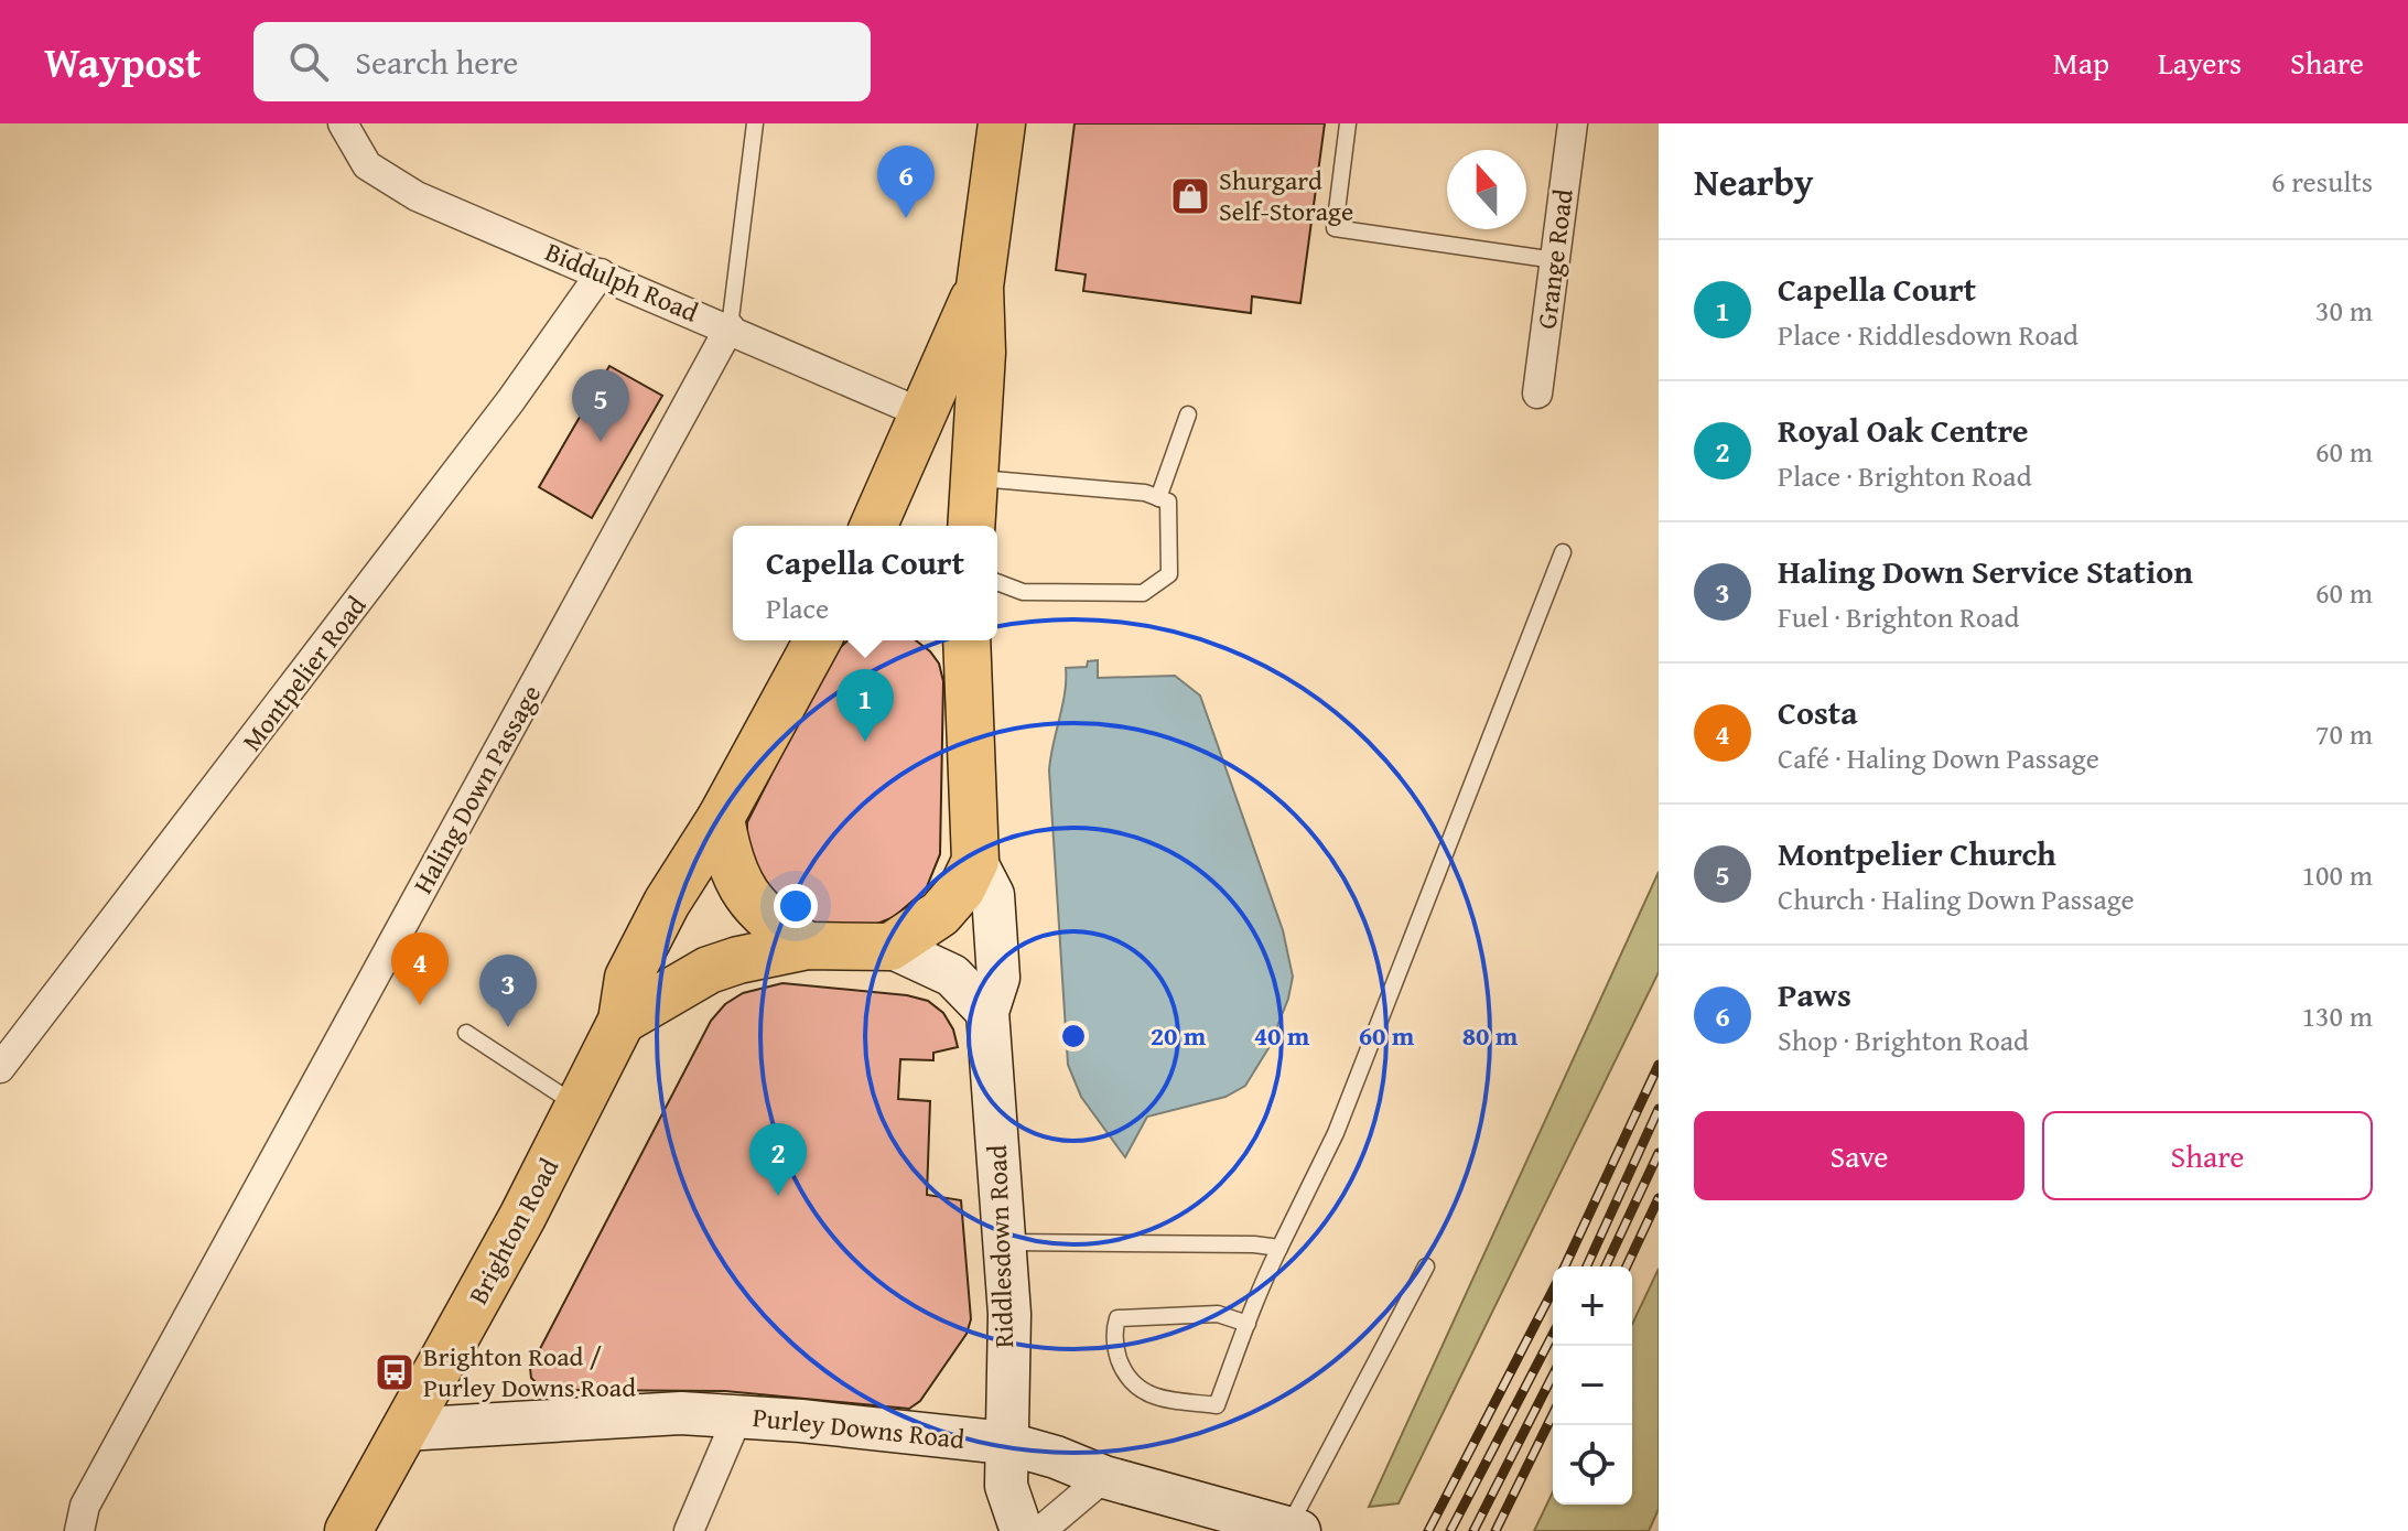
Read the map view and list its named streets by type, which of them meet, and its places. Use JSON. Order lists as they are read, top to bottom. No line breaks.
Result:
{"streets":{"main road":["Brighton Road"],"street":["Grange Road","Biddulph Road","Montpelier Road","Haling Down Passage","Riddlesdown Road","Purley Downs Road"]},"crossings":[["Biddulph Road","Montpelier Road"],["Biddulph Road","Haling Down Passage"],["Brighton Road","Purley Downs Road"],["Riddlesdown Road","Purley Downs Road"]],"places":{"shop":["Shurgard Self-Storage"],"bus stop":["Brighton Road / Purley Downs Road"]},"north":"top","page":{"header":"Waypost","search":"Search here","nav":["Map","Layers","Share"],"heading":["Nearby","6 results"],"pins":["6","5","1","4","3","2"],"list":[{"mark":"1","name":"Capella Court","note":"Place · Riddlesdown Road","value":"30 m"},{"mark":"2","name":"Royal Oak Centre","note":"Place · Brighton Road","value":"60 m"},{"mark":"3","name":"Haling Down Service Station","note":"Fuel · Brighton Road","value":"60 m"},{"mark":"4","name":"Costa","note":"Café · Haling Down Passage","value":"70 m"},{"mark":"5","name":"Montpelier Church","note":"Church · Haling Down Passage","value":"100 m"},{"mark":"6","name":"Paws","note":"Shop · Brighton Road","value":"130 m"}],"popup":["Capella Court","Place"],"buttons":["Save","Share"],"map_buttons":["+","−"]},"rings":["20 m","40 m","60 m","80 m"]}
